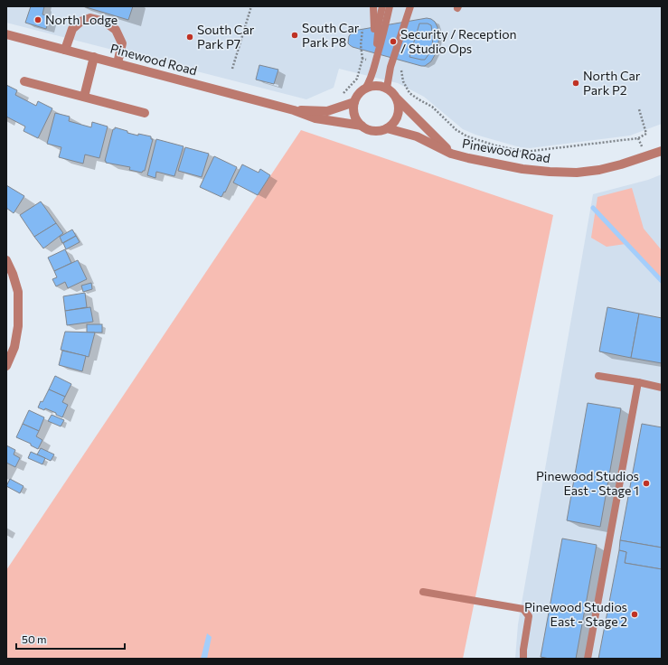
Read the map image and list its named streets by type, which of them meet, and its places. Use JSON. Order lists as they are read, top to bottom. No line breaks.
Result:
{"streets":{"street":["Pinewood Road"]},"places":["North Lodge","South Car Park P8","South Car Park P7","Security / Reception / Studio Ops","North Car Park P2","Pinewood Studios East - Stage 1","Pinewood Studios East - Stage 2"],"scale_bar":"50 m"}
